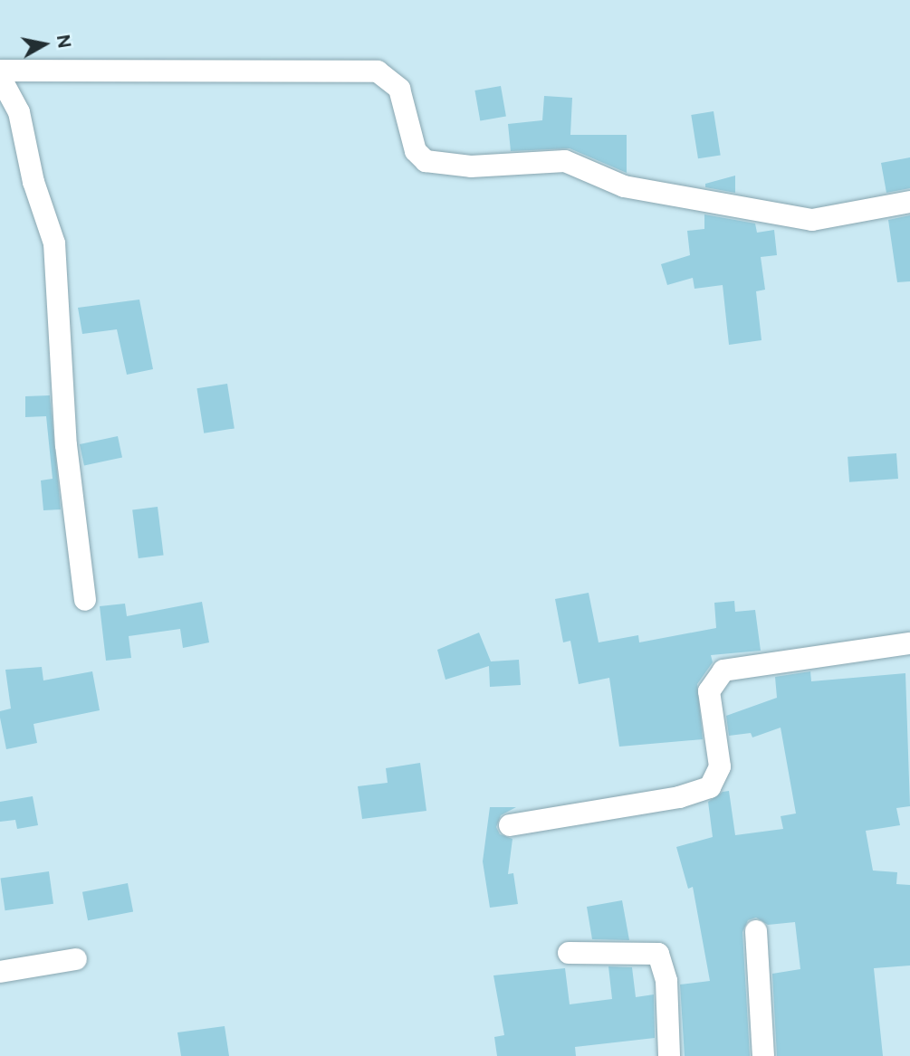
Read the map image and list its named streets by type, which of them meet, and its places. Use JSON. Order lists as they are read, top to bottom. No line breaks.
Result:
{"north":"right"}
